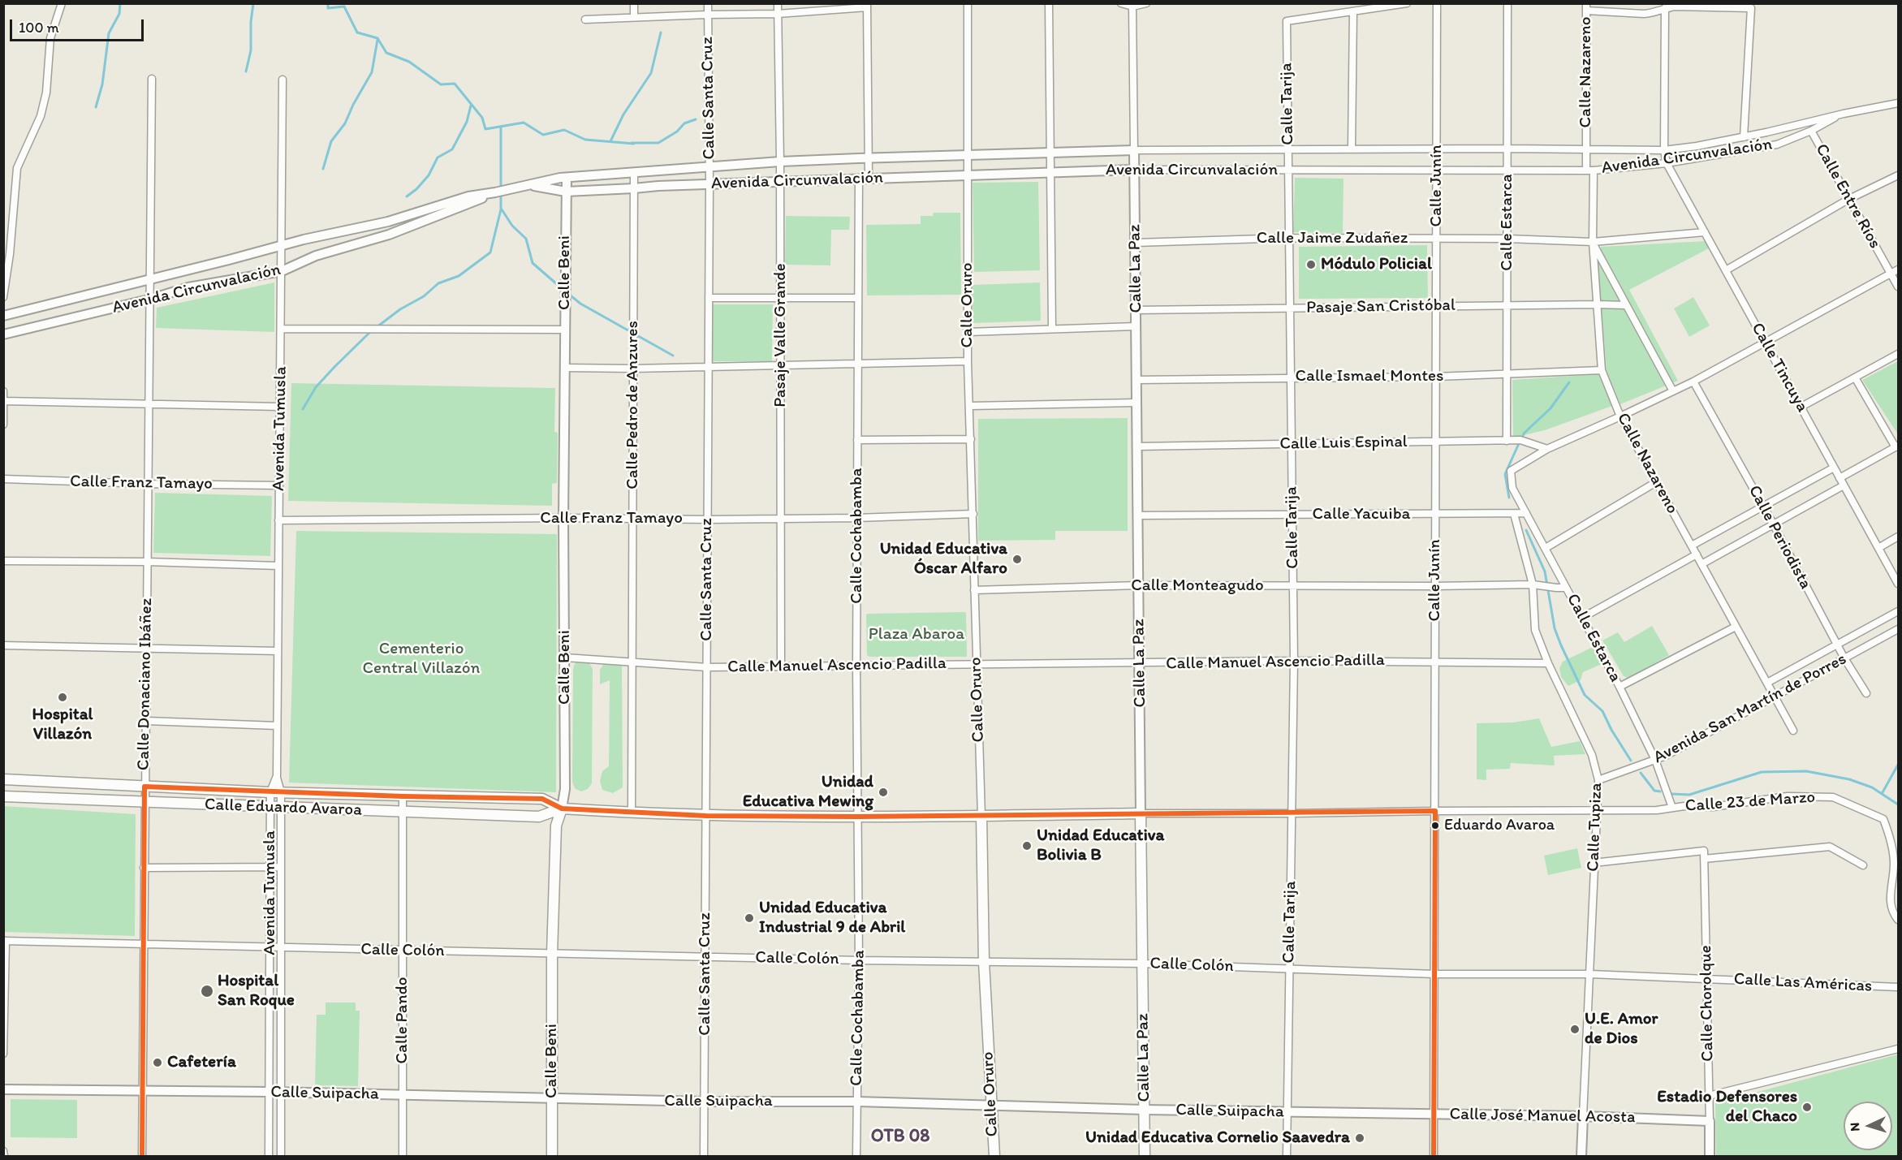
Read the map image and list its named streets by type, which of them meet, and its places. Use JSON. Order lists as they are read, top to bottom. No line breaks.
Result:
{"streets":{"main road":["Calle La Paz","Calle Beni","Calle Oruro","Calle Eduardo Avaroa"],"street":["Calle Nazareno","Calle Santa Cruz","Calle Tarija","Avenida Circunvalación","Calle Junín","Calle Entre Ríos","Calle Estarca","Calle Jaime Zudañez","Pasaje San Cristóbal","Pasaje Valle Grande","Calle Tincuya","Calle Ismael Montes","Calle Pedro de Anzures","Avenida Tumusla","Calle Luis Espinal","Calle Franz Tamayo","Calle Yacuiba","Calle Cochabamba","Calle Periodista","Calle Monteagudo","Calle Manuel Ascencio Padilla","Calle Donaciano Ibáñez","Avenida San Martín de Porres","Calle 23 de Marzo","Calle Tupiza","Calle Colón","Calle Las Américas","Calle Chorolque","Calle Pando","Calle Suipacha","Calle José Manuel Acosta"]},"crossings":[["Calle Nazareno","Avenida Circunvalación"],["Calle Nazareno","Calle Jaime Zudañez"],["Calle Nazareno","Pasaje San Cristóbal"],["Calle Nazareno","Calle Ismael Montes"],["Calle Nazareno","Avenida San Martín de Porres"],["Calle Santa Cruz","Avenida Circunvalación"],["Calle Santa Cruz","Calle Franz Tamayo"],["Calle Santa Cruz","Calle Manuel Ascencio Padilla"],["Calle Santa Cruz","Calle Eduardo Avaroa"],["Calle Santa Cruz","Calle Colón"],["Calle Santa Cruz","Calle Suipacha"],["Calle Tarija","Avenida Circunvalación"],["Calle Tarija","Calle Jaime Zudañez"],["Calle Tarija","Pasaje San Cristóbal"],["Calle Tarija","Calle Ismael Montes"],["Calle Tarija","Calle Luis Espinal"],["Calle Tarija","Calle Yacuiba"],["Calle Tarija","Calle Monteagudo"],["Calle Tarija","Calle Manuel Ascencio Padilla"],["Calle Tarija","Calle Eduardo Avaroa"],["Calle Tarija","Calle Colón"],["Calle Tarija","Calle Suipacha"],["Avenida Circunvalación","Calle Junín"],["Avenida Circunvalación","Calle Entre Ríos"],["Avenida Circunvalación","Calle Estarca"],["Avenida Circunvalación","Calle La Paz"],["Avenida Circunvalación","Calle Beni"],["Avenida Circunvalación","Calle Oruro"],["Avenida Circunvalación","Pasaje Valle Grande"],["Avenida Circunvalación","Calle Tincuya"],["Avenida Circunvalación","Calle Pedro de Anzures"],["Avenida Circunvalación","Avenida Tumusla"],["Avenida Circunvalación","Calle Cochabamba"],["Avenida Circunvalación","Calle Donaciano Ibáñez"],["Calle Junín","Calle Jaime Zudañez"],["Calle Junín","Pasaje San Cristóbal"],["Calle Junín","Calle Ismael Montes"],["Calle Junín","Calle Luis Espinal"],["Calle Junín","Calle Yacuiba"],["Calle Junín","Calle Monteagudo"],["Calle Junín","Calle Manuel Ascencio Padilla"],["Calle Junín","Calle Eduardo Avaroa"],["Calle Junín","Calle Colón"],["Calle Junín","Calle Suipacha"],["Calle Junín","Calle José Manuel Acosta"],["Calle Estarca","Calle Jaime Zudañez"],["Calle Estarca","Pasaje San Cristóbal"],["Calle Estarca","Calle Ismael Montes"],["Calle Estarca","Calle Luis Espinal"],["Calle Estarca","Calle Yacuiba"],["Calle Estarca","Calle Monteagudo"],["Calle Estarca","Avenida San Martín de Porres"],["Calle Estarca","Calle 23 de Marzo"],["Calle Jaime Zudañez","Calle La Paz"],["Calle Jaime Zudañez","Calle Tincuya"],["Calle La Paz","Pasaje San Cristóbal"],["Calle La Paz","Calle Ismael Montes"],["Calle La Paz","Calle Luis Espinal"],["Calle La Paz","Calle Yacuiba"],["Calle La Paz","Calle Monteagudo"],["Calle La Paz","Calle Manuel Ascencio Padilla"],["Calle La Paz","Calle Eduardo Avaroa"],["Calle La Paz","Calle Colón"],["Calle La Paz","Calle Suipacha"],["Calle Beni","Calle Franz Tamayo"],["Calle Beni","Calle Manuel Ascencio Padilla"],["Calle Beni","Calle Eduardo Avaroa"],["Calle Beni","Calle Colón"],["Calle Beni","Calle Suipacha"],["Calle Oruro","Calle Franz Tamayo"],["Calle Oruro","Calle Monteagudo"],["Calle Oruro","Calle Manuel Ascencio Padilla"],["Calle Oruro","Calle Eduardo Avaroa"],["Calle Oruro","Calle Colón"],["Calle Oruro","Calle Suipacha"],["Pasaje Valle Grande","Calle Franz Tamayo"],["Pasaje Valle Grande","Calle Manuel Ascencio Padilla"],["Calle Pedro de Anzures","Calle Franz Tamayo"],["Calle Pedro de Anzures","Calle Manuel Ascencio Padilla"],["Calle Pedro de Anzures","Calle Eduardo Avaroa"],["Avenida Tumusla","Calle Franz Tamayo"],["Avenida Tumusla","Calle Eduardo Avaroa"],["Avenida Tumusla","Calle Colón"],["Avenida Tumusla","Calle Suipacha"],["Calle Franz Tamayo","Calle Cochabamba"],["Calle Franz Tamayo","Calle Donaciano Ibáñez"],["Calle Yacuiba","Calle Tupiza"],["Calle Cochabamba","Calle Manuel Ascencio Padilla"],["Calle Cochabamba","Calle Eduardo Avaroa"],["Calle Cochabamba","Calle Colón"],["Calle Cochabamba","Calle Suipacha"],["Calle Periodista","Avenida San Martín de Porres"],["Calle Monteagudo","Calle Tupiza"],["Calle Manuel Ascencio Padilla","Calle Tupiza"],["Calle Donaciano Ibáñez","Calle Eduardo Avaroa"],["Calle Donaciano Ibáñez","Calle Colón"],["Calle Donaciano Ibáñez","Calle Suipacha"],["Avenida San Martín de Porres","Calle Tupiza"],["Calle 23 de Marzo","Calle Eduardo Avaroa"],["Calle 23 de Marzo","Calle Tupiza"],["Calle Eduardo Avaroa","Calle Tupiza"],["Calle Eduardo Avaroa","Calle Pando"],["Calle Tupiza","Calle Colón"],["Calle Tupiza","Calle Las Américas"],["Calle Tupiza","Calle Chorolque"],["Calle Tupiza","Calle José Manuel Acosta"],["Calle Colón","Calle Las Américas"],["Calle Colón","Calle Pando"],["Calle Las Américas","Calle Chorolque"],["Calle Chorolque","Calle José Manuel Acosta"],["Calle Pando","Calle Suipacha"],["Calle Suipacha","Calle José Manuel Acosta"]],"districts":["OTB 08"],"parks":["Plaza Abaroa","Cementerio Central Villazón"],"places":["Módulo Policial","Unidad Educativa Óscar Alfaro","Hospital Villazón","Unidad Educativa Mewing","Eduardo Avaroa","Unidad Educativa Bolivia B","Unidad Educativa Industrial 9 de Abril","Hospital San Roque","U.E. Amor de Dios","Cafetería","Estadio Defensores del Chaco","Unidad Educativa Cornelio Saavedra"],"scale_bar":"100 m","north":"left"}
